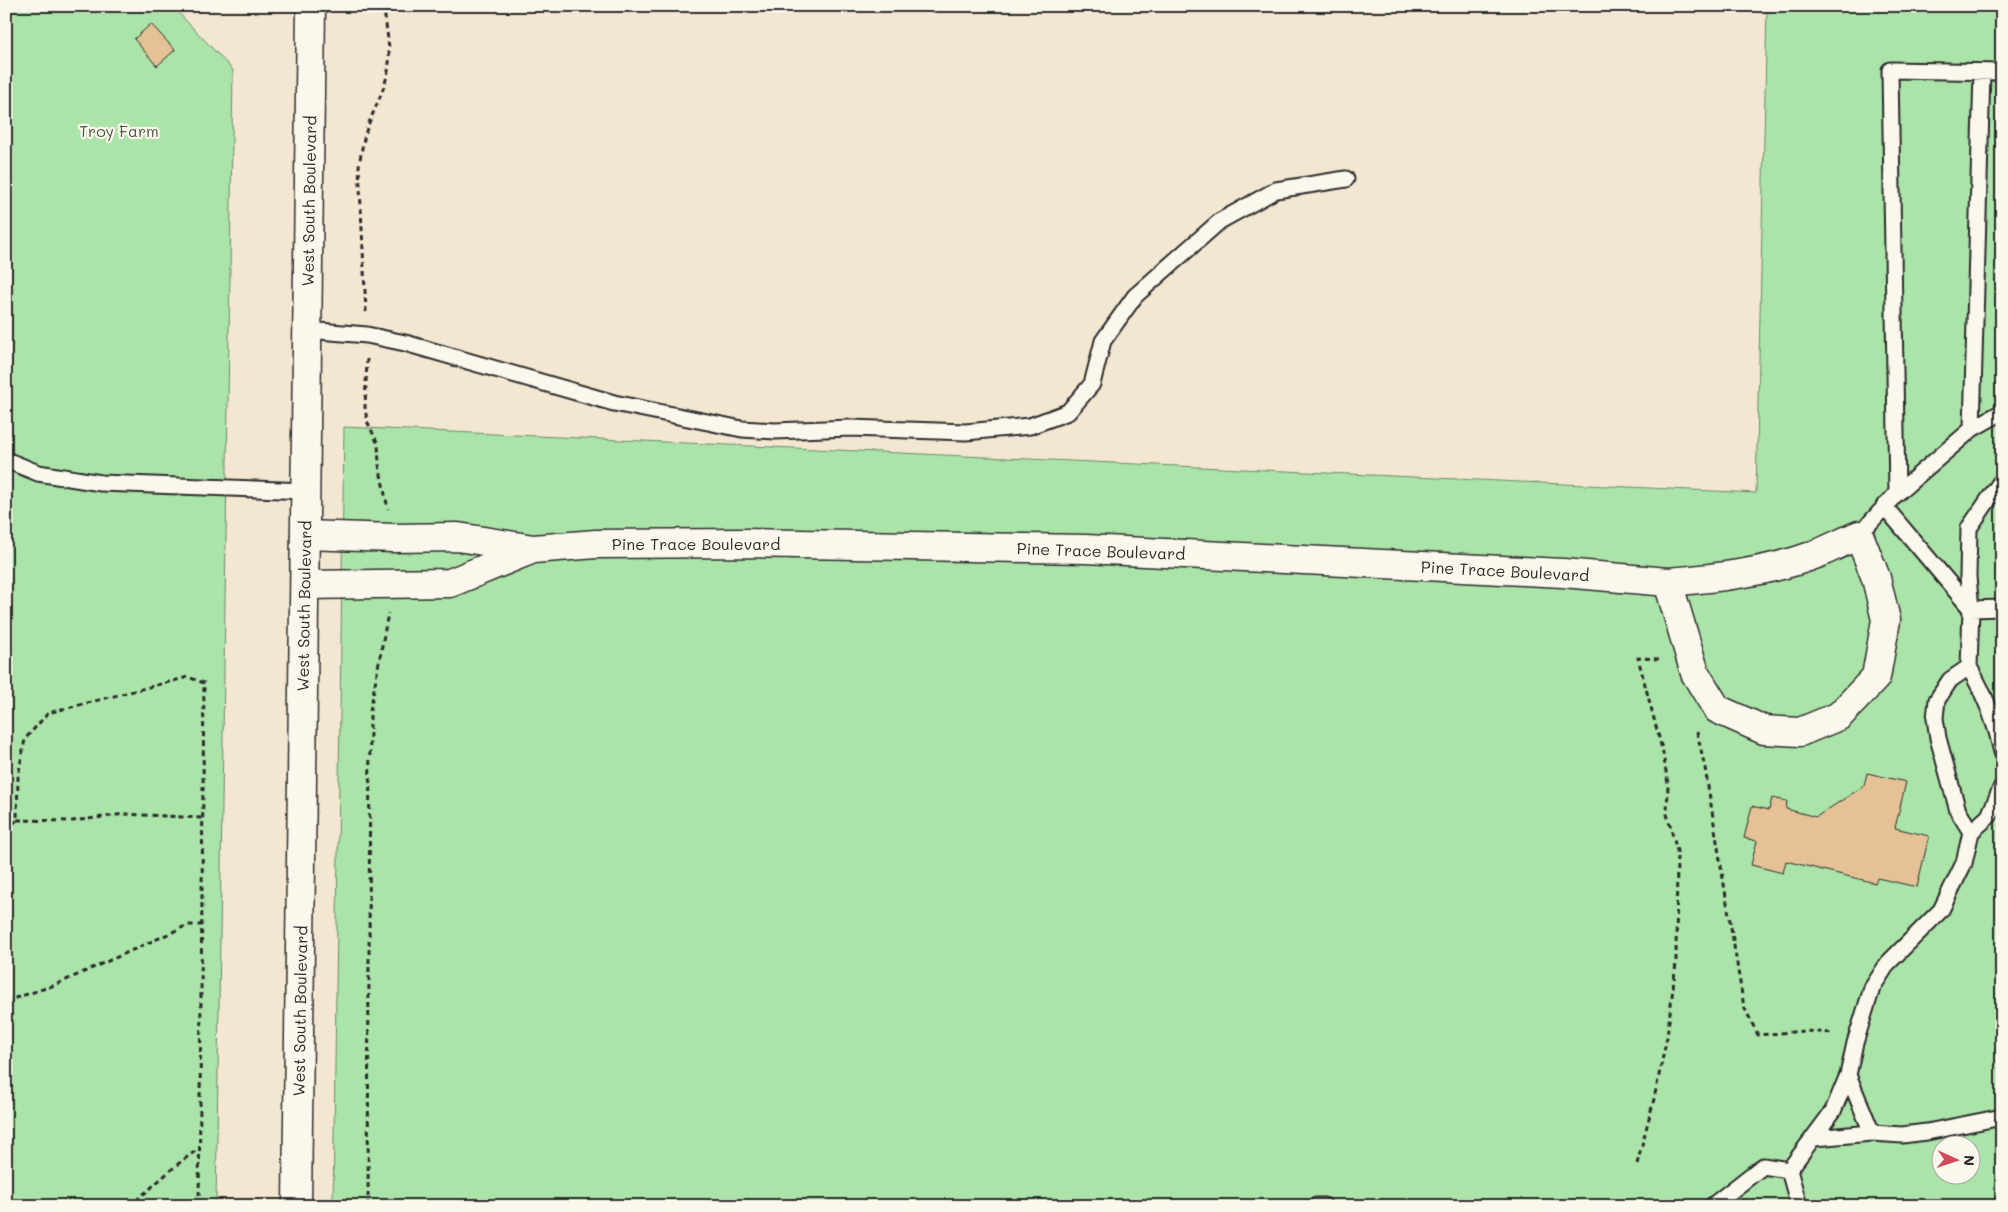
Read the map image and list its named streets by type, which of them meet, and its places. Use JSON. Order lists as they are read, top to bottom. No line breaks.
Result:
{"streets":{"street":["West South Boulevard","Pine Trace Boulevard"]},"crossings":[["West South Boulevard","Pine Trace Boulevard"]],"parks":["Troy Farm"],"north":"right"}
